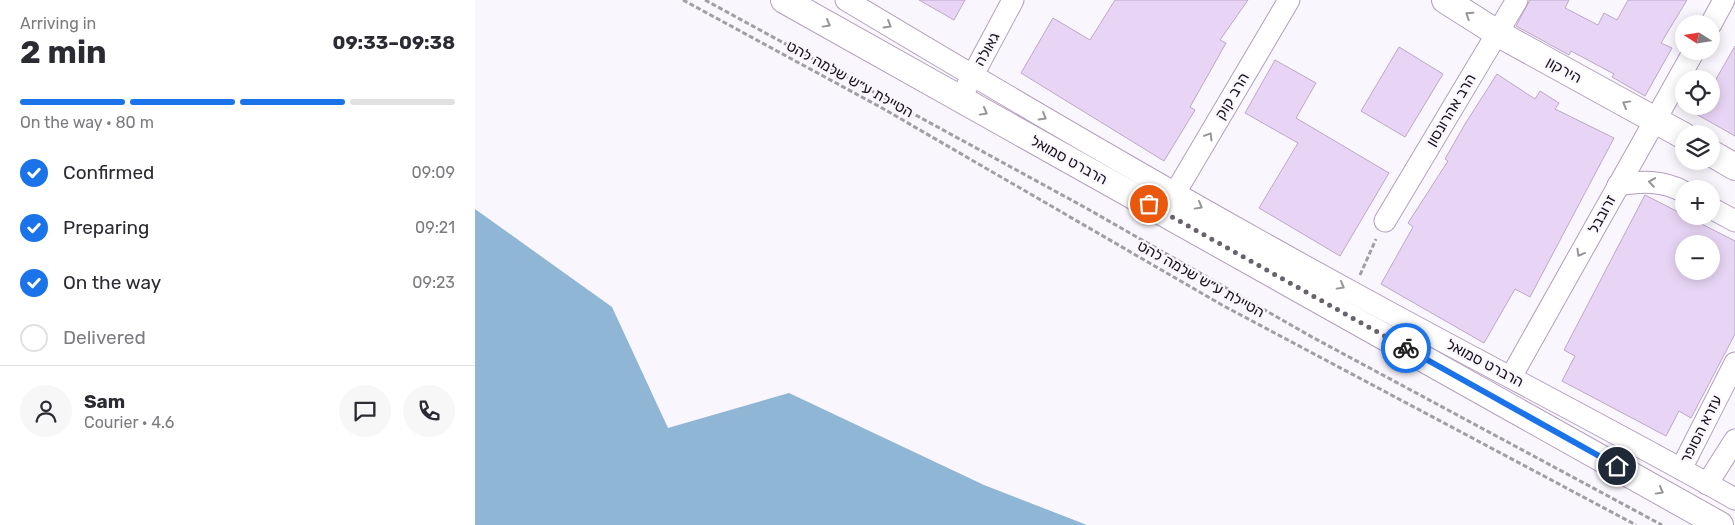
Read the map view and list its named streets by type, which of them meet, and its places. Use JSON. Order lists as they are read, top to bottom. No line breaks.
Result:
{"streets":{"main road":["הירקון","הרברט סמואל"],"street":["גאולה","הרב קוק","הרב אהרונסון","זרובבל","עזרא הסופר"],"path":["הטיילת ע״ש שלמה להט"]},"crossings":[["גאולה","הרברט סמואל"],["הירקון","הרב אהרונסון"],["הירקון","זרובבל"],["הרב קוק","הרברט סמואל"],["הרברט סמואל","זרובבל"],["הרברט סמואל","עזרא הסופר"]],"one_way":["הירקון","הרב קוק","הרברט סמואל","זרובבל"],"north":"left","page":{"heading":["2 min","Arriving in","09:33–09:38"],"panel":["Sam","Courier · 4.6"],"map_buttons":["+","−"],"bar":"On the way · 80 m","list":[["Confirmed","09:09"],["Preparing","09:21"],["On the way","09:23"],"Delivered"]}}
